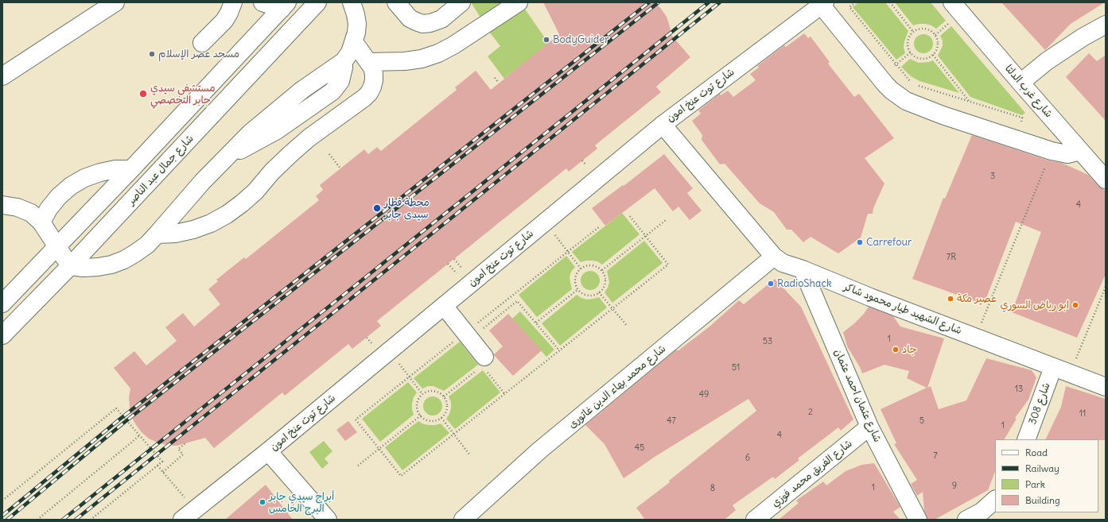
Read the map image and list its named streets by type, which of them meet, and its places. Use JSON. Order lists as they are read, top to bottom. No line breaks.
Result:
{"streets":{"street":["شارع غرب الدلتا","شارع توت عنخ امون","شارع جمال عبد الناصر","شارع الشهيد طيار محمود شاكر","شارع محمد بهاء الدين غاتورى","شارع عثمان احمد عثمان","شارع 308","شارع الفريق محمد فوزي"]},"crossings":[["شارع توت عنخ امون","شارع الشهيد طيار محمود شاكر"],["شارع الشهيد طيار محمود شاكر","شارع محمد بهاء الدين غاتورى"],["شارع الشهيد طيار محمود شاكر","شارع عثمان احمد عثمان"],["شارع الشهيد طيار محمود شاكر","شارع 308"],["شارع عثمان احمد عثمان","شارع الفريق محمد فوزي"]],"places":["BodyGuider","مسجد عصر الإسلام","مستشفى سيدي جابر التخصصي","محطة قطار سيدى جابر","Carrefour","RadioShack","عصير مكة","ابو رياض السوري","جاد","أبراج سيدي جابر البرج الخامس"],"house_numbers":["3","4","7R","1","53","51","13","49","2","11","47","5","1","4","45","7","6","9","1","8"],"legend":["Road","Railway","Park","Building"]}
